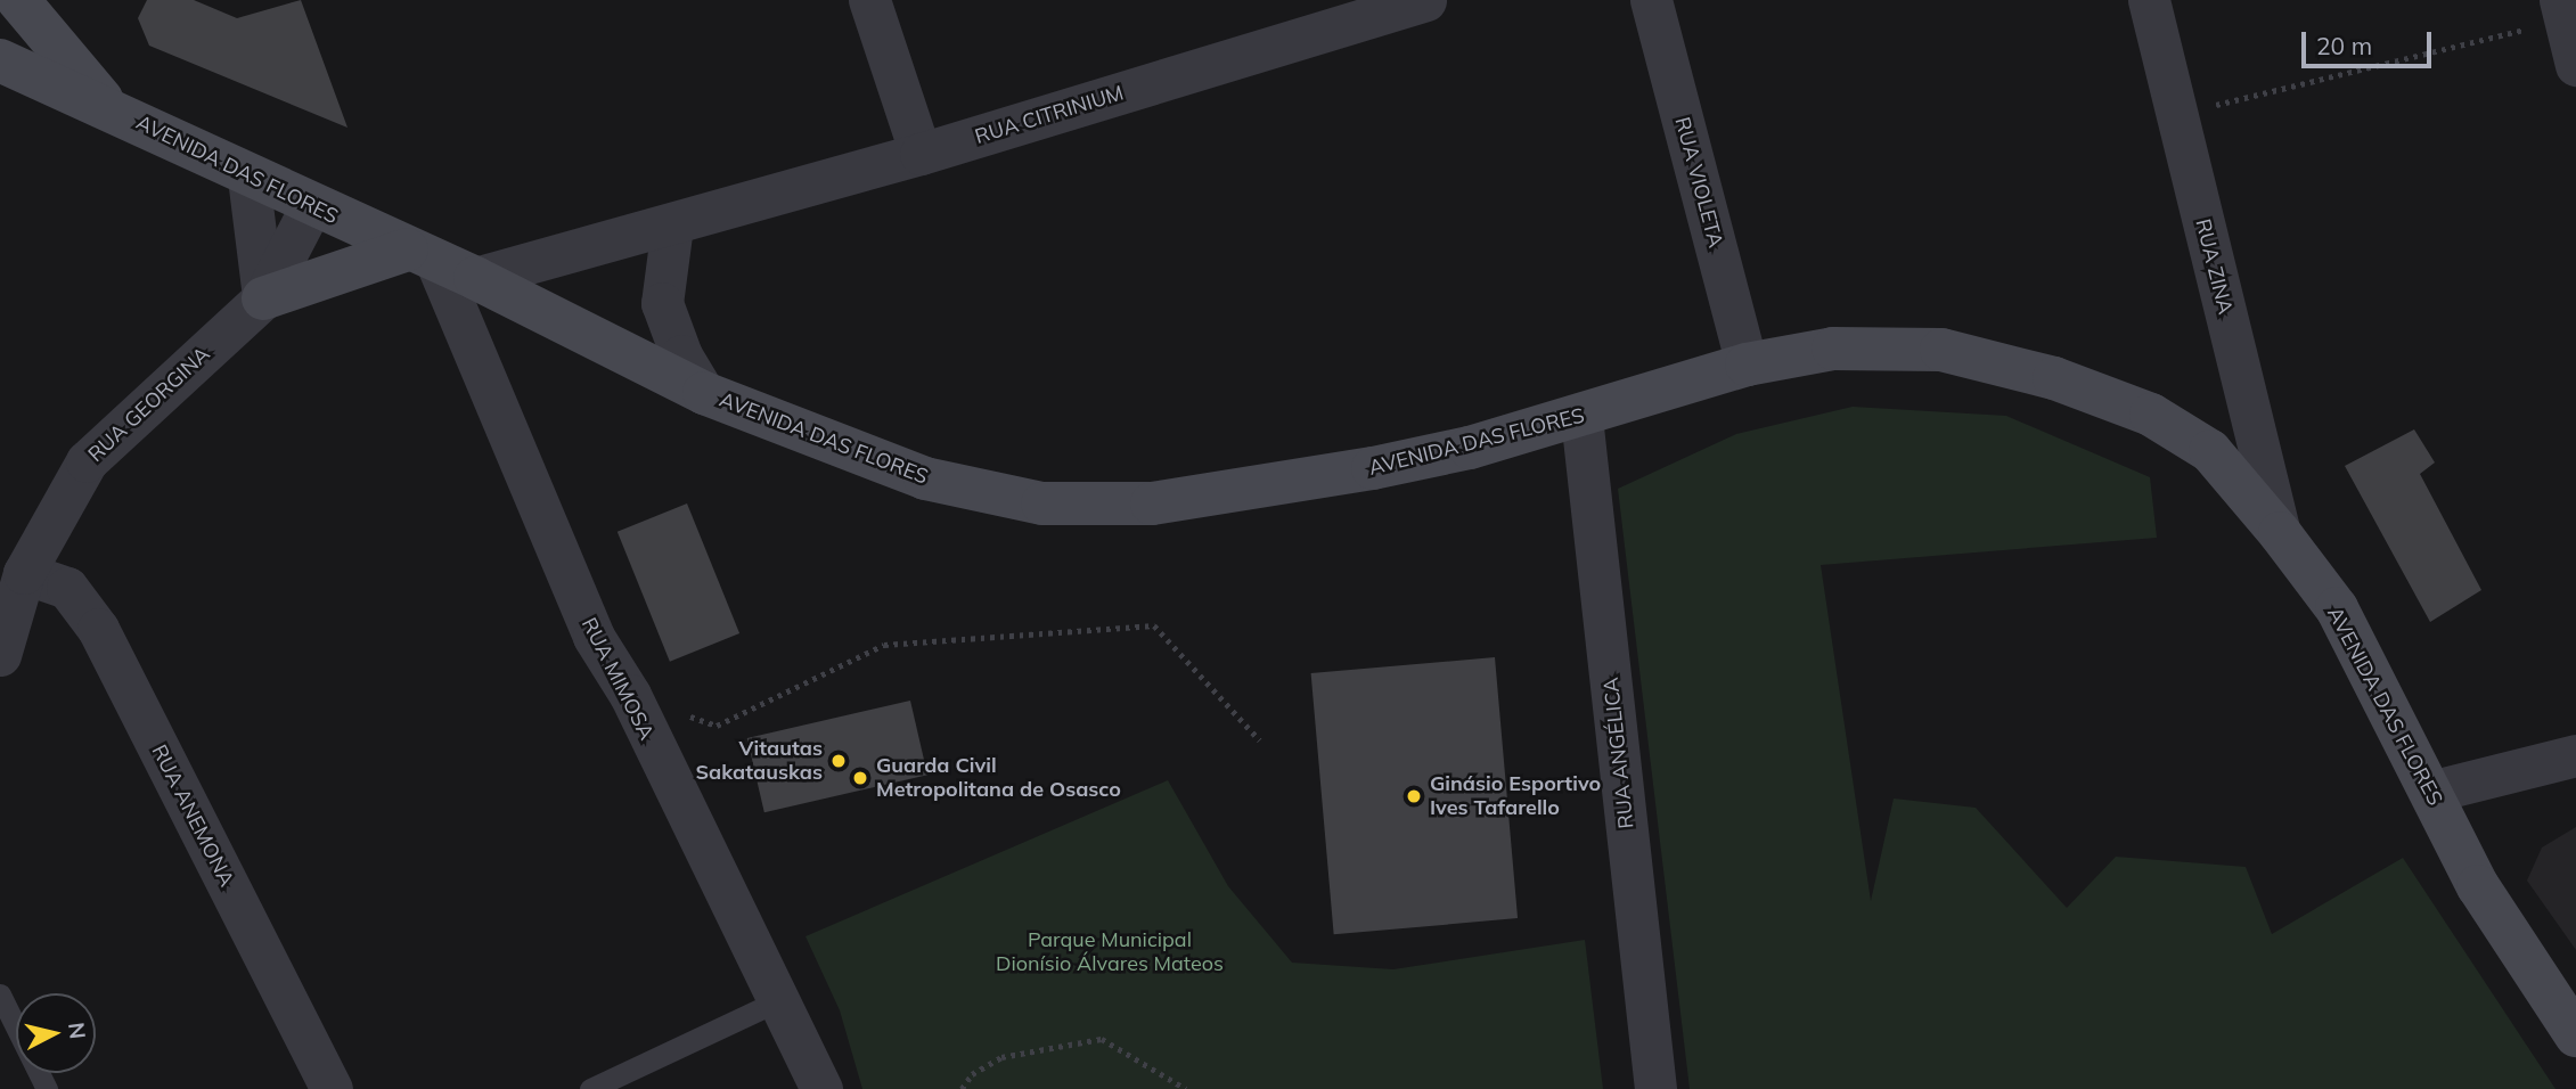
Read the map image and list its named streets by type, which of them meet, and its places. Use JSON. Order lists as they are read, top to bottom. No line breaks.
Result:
{"streets":{"main road":["AVENIDA DAS FLORES"],"street":["RUA CITRINIUM","RUA VIOLETA","RUA ZINA","RUA GEORGINA","RUA MIMOSA","RUA ANGÉLICA","RUA ANEMONA"]},"crossings":[["RUA CITRINIUM","AVENIDA DAS FLORES"],["AVENIDA DAS FLORES","RUA VIOLETA"],["AVENIDA DAS FLORES","RUA ZINA"],["AVENIDA DAS FLORES","RUA GEORGINA"],["AVENIDA DAS FLORES","RUA MIMOSA"],["AVENIDA DAS FLORES","RUA ANGÉLICA"],["RUA GEORGINA","RUA ANEMONA"]],"parks":["Parque Municipal Dionísio Álvares Mateos"],"places":["Vitautas Sakatauskas","Guarda Civil Metropolitana de Osasco","Ginásio Esportivo Ives Tafarello"],"scale_bar":"20 m","north":"right"}
